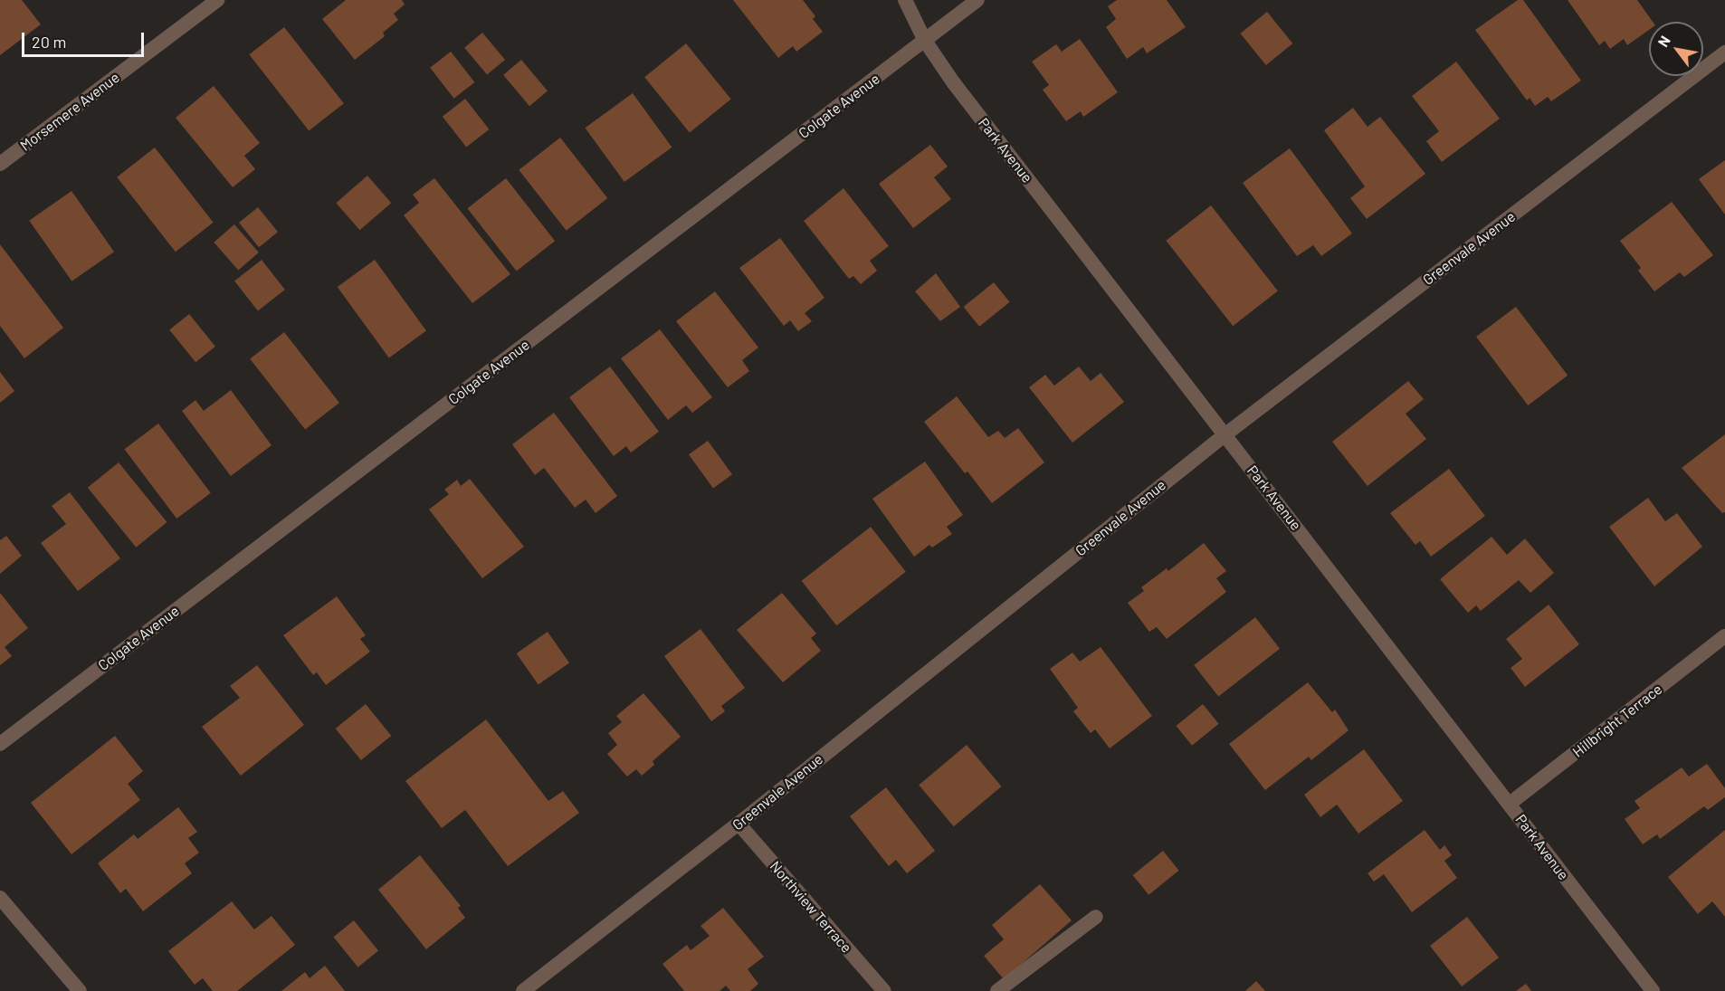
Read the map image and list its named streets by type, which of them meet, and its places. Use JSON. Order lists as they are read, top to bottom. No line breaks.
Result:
{"streets":{"street":["Colgate Avenue","Morsemere Avenue","Park Avenue","Greenvale Avenue","Hillbright Terrace","Northview Terrace"]},"crossings":[["Colgate Avenue","Park Avenue"],["Park Avenue","Greenvale Avenue"],["Park Avenue","Hillbright Terrace"],["Greenvale Avenue","Northview Terrace"]],"scale_bar":"20 m","north":"top left"}
